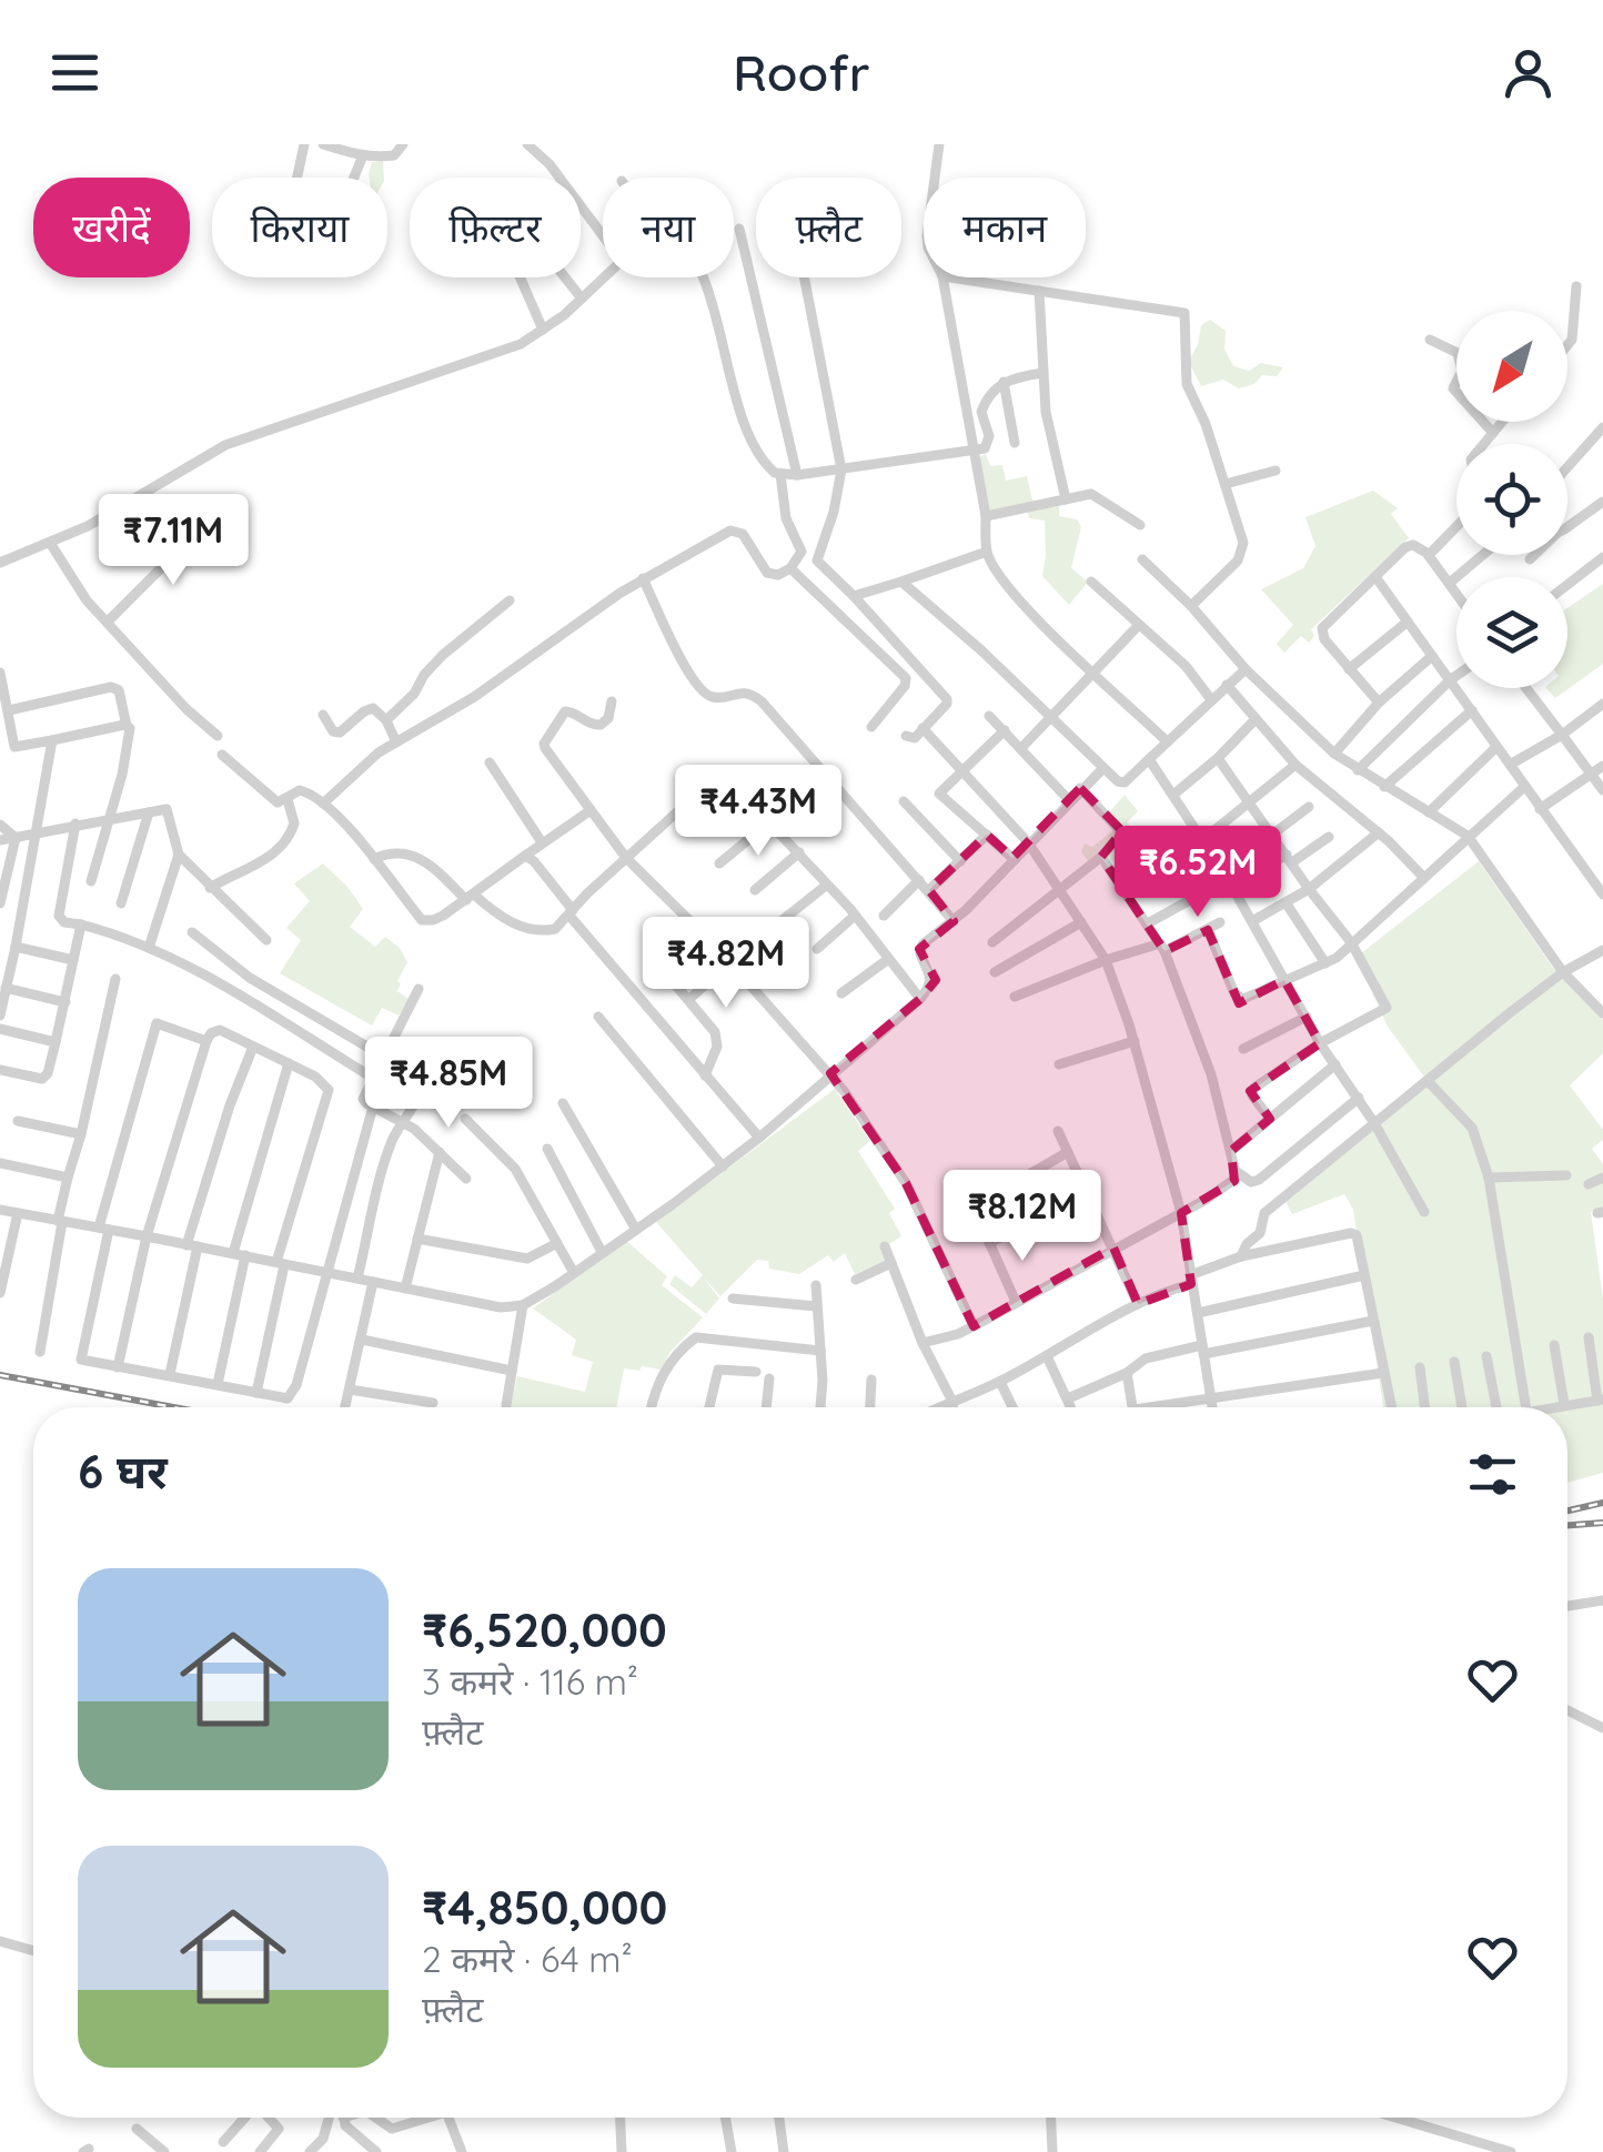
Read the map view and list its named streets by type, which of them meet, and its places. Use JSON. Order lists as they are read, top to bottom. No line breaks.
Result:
{"north":"bottom left","page":{"header":"Roofr","chip":["खरीदें","किराया","फ़िल्टर","नया","फ़्लैट","मकान"],"price":["₹7.11M","₹4.43M","₹6.52M","₹4.82M","₹4.85M","₹8.12M"],"heading":"6 घर","list":[{"name":"₹6,520,000","note":"3 कमरे · 116 m² · फ़्लैट"},{"name":"₹4,850,000","note":"2 कमरे · 64 m² · फ़्लैट"}]}}
